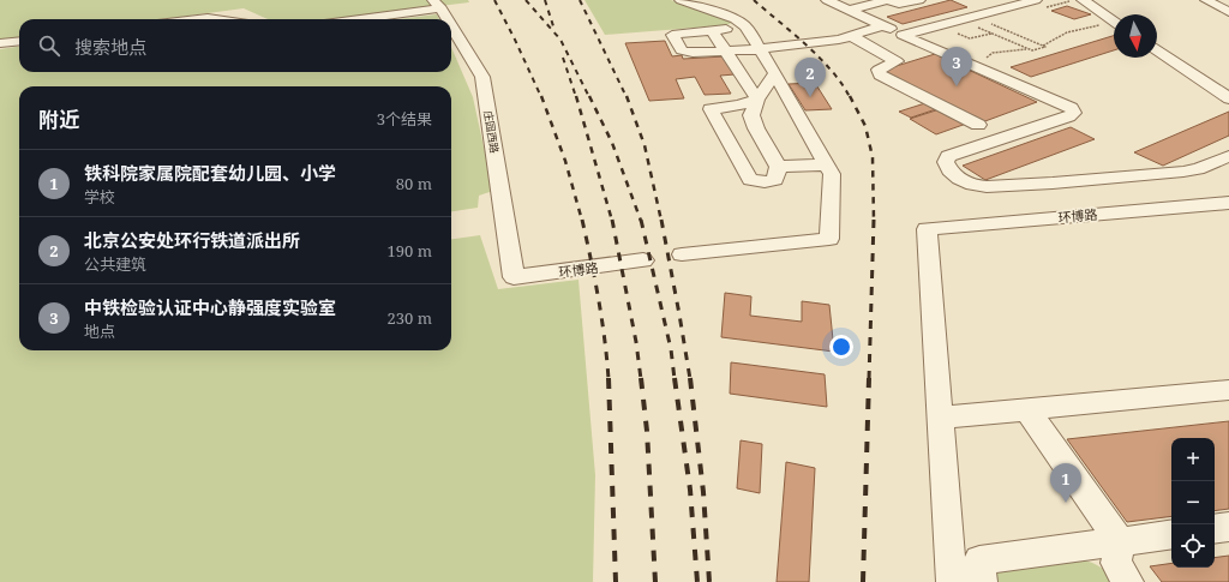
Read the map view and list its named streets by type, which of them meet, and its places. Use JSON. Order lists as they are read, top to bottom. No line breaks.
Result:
{"streets":{"street":["庄园西路","环博路"]},"crossings":[["庄园西路","环博路"]],"north":"bottom","page":{"search":"搜索地点","pins":["3","2","1"],"heading":["附近","3个结果"],"list":[{"mark":"1","name":"铁科院家属院配套幼儿园、小学","note":"学校","value":"80 m"},{"mark":"2","name":"北京公安处环行铁道派出所","note":"公共建筑","value":"190 m"},{"mark":"3","name":"中铁检验认证中心静强度实验室","note":"地点","value":"230 m"}],"map_buttons":["+","−"]}}
